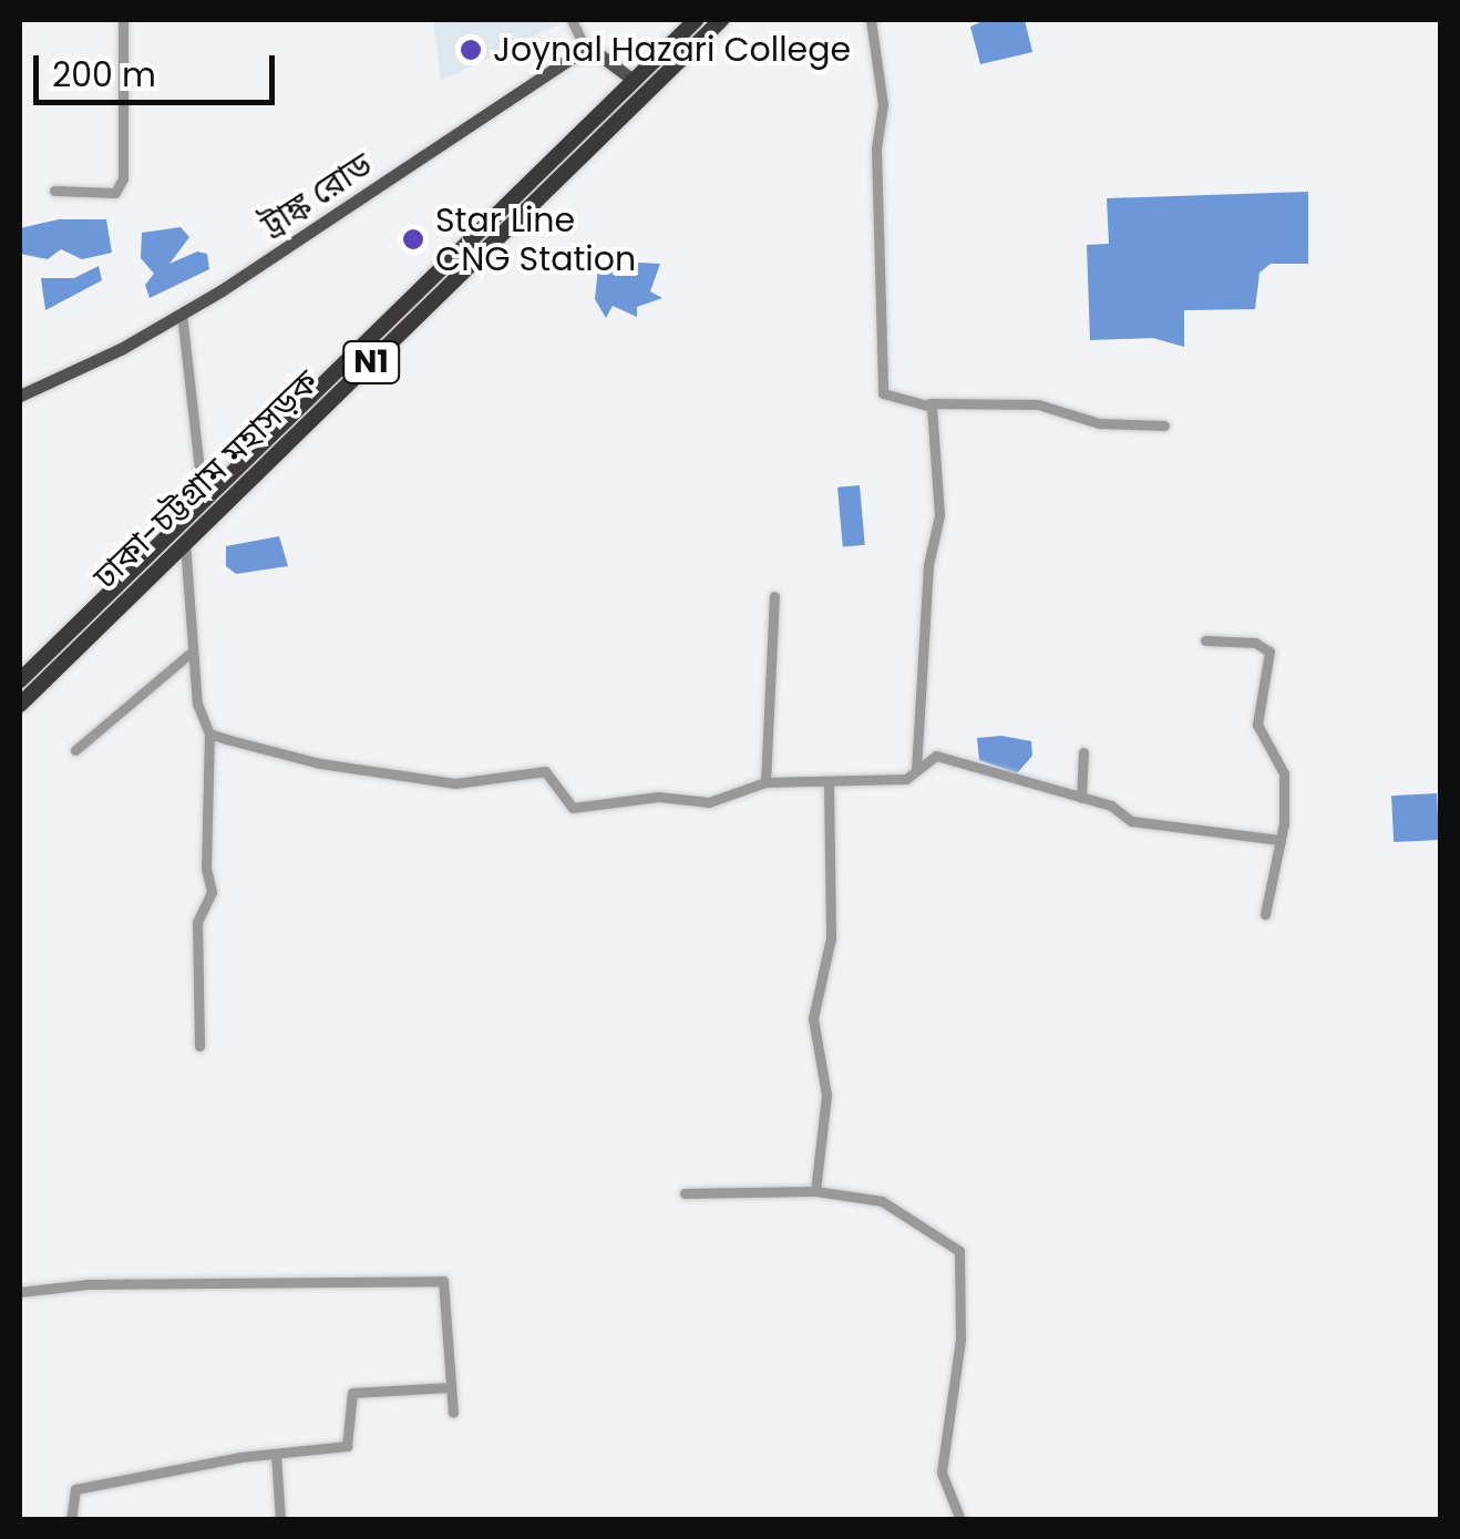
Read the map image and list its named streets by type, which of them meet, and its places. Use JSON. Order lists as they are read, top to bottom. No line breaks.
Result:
{"streets":{"highway":["N1","ঢাকা-চট্টগ্রাম মহাসড়ক"],"main road":["ট্রাঙ্ক রোড"]},"places":["Joynal Hazari College","Star Line CNG Station"],"scale_bar":"200 m"}
